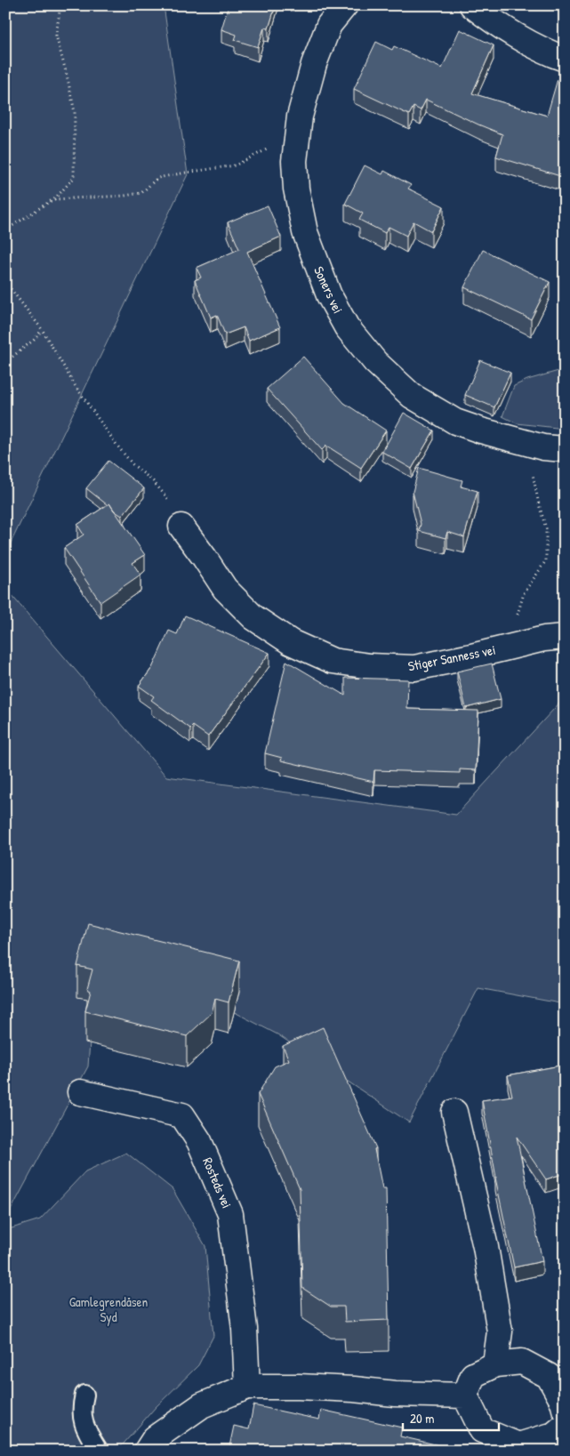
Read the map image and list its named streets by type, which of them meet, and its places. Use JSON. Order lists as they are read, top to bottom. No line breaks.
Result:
{"streets":{"street":["Soners vei","Stiger Sanness vei","Rosteds vei"]},"parks":["Gamlegrendåsen Syd"],"scale_bar":"20 m"}
